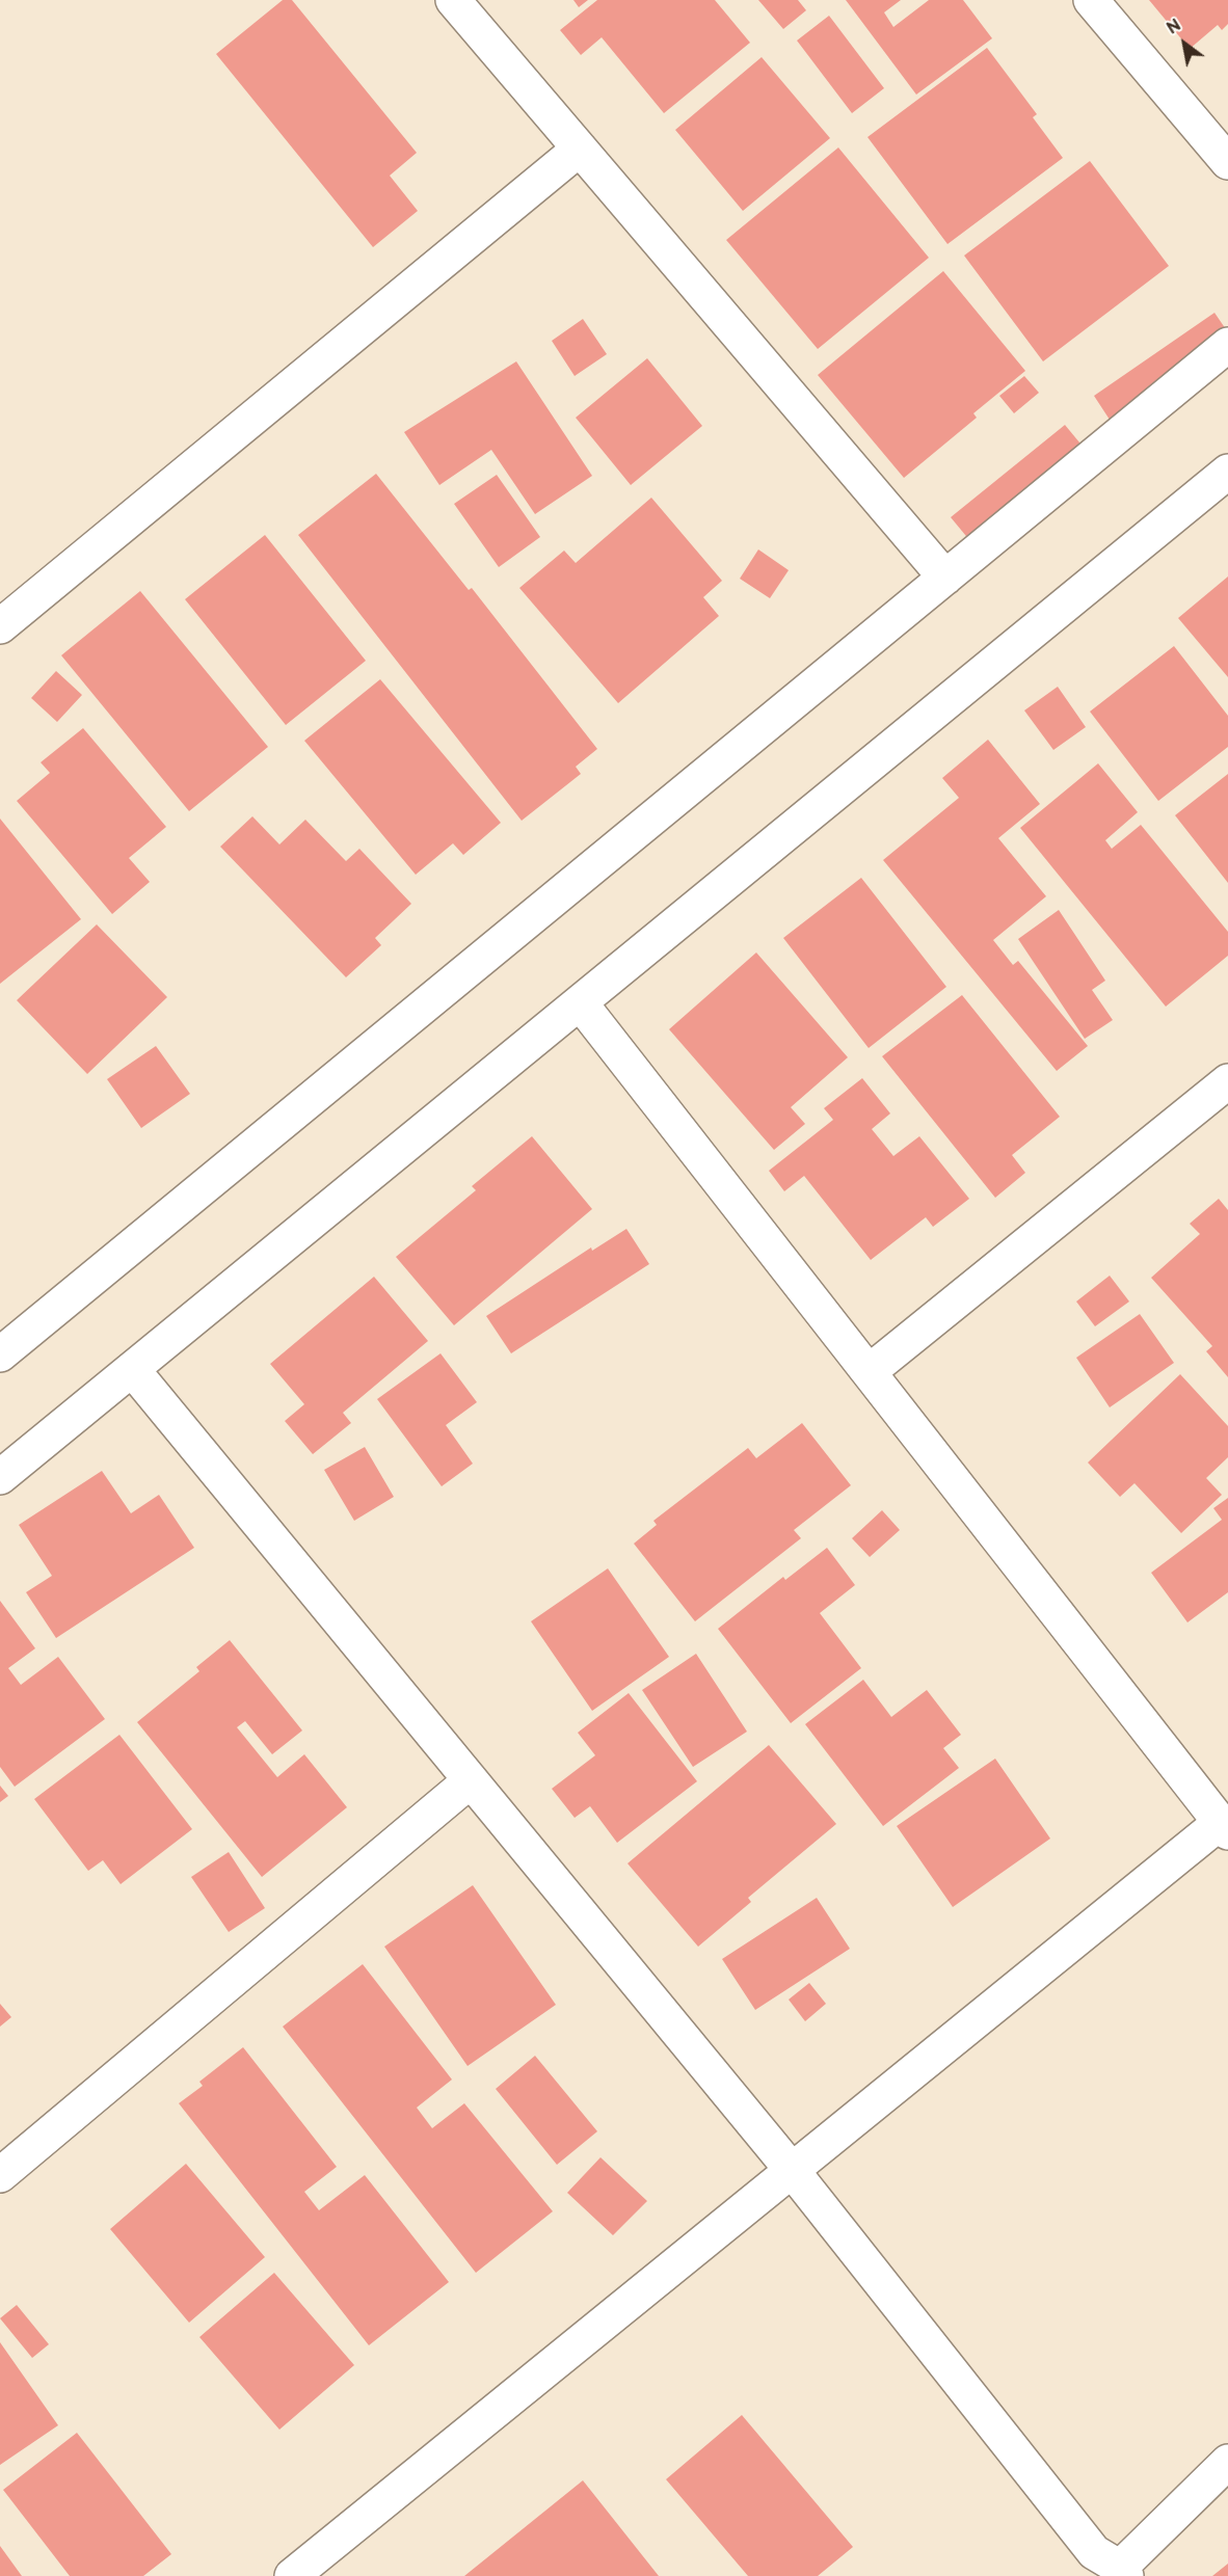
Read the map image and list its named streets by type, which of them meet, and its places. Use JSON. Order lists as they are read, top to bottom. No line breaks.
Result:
{"north":"top left"}
